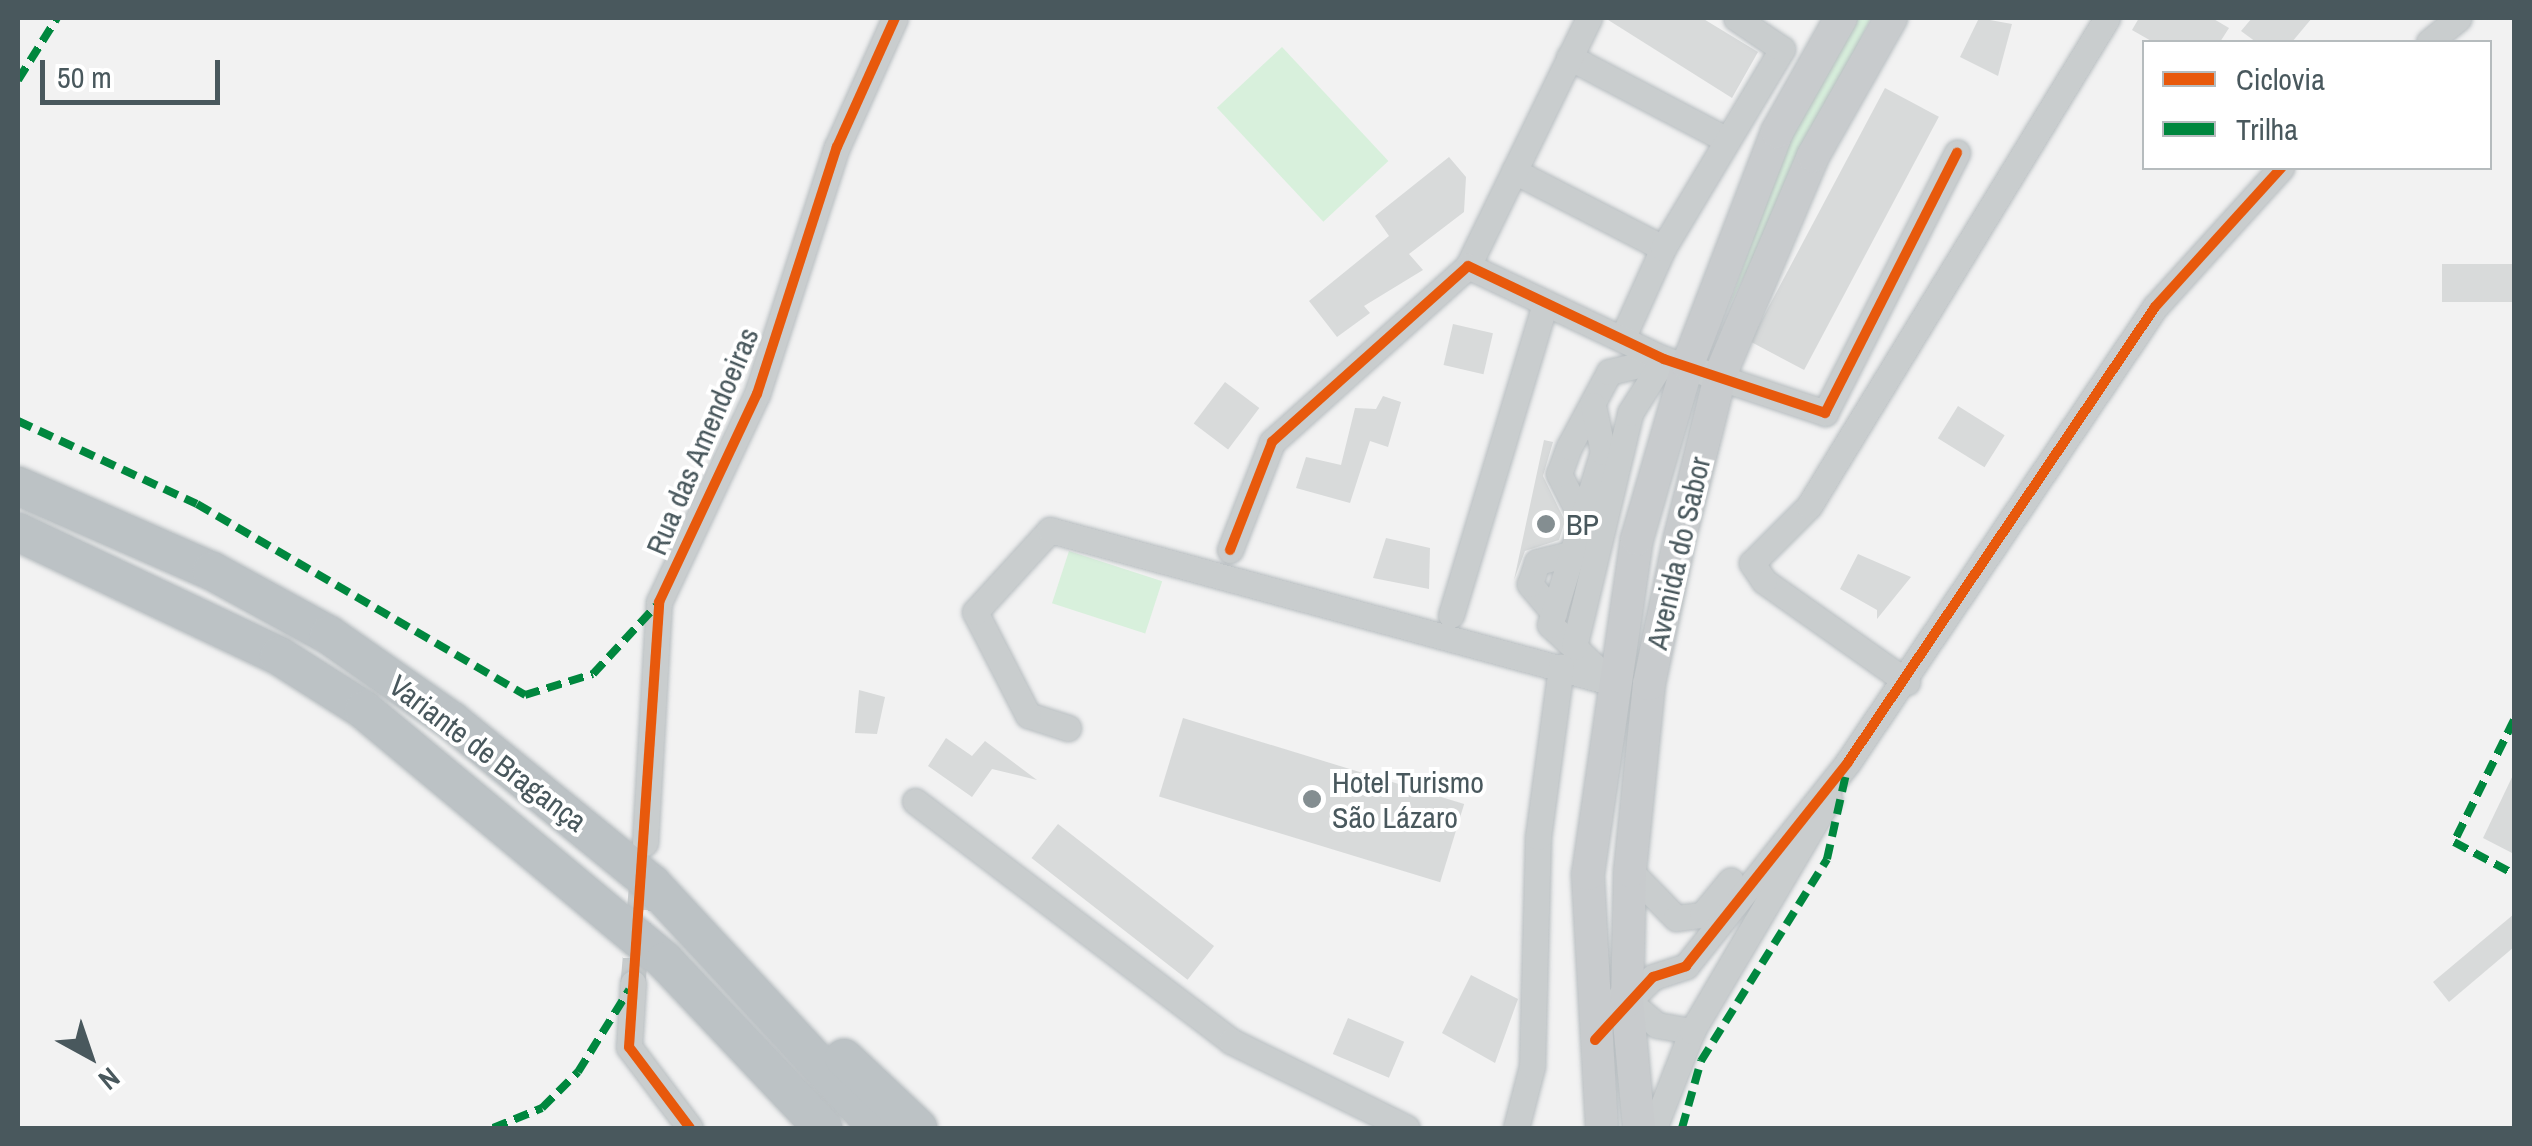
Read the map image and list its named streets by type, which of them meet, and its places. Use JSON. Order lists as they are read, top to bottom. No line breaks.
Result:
{"streets":{"highway":["Variante de Bragança"],"main road":["Avenida do Sabor"],"street":["Rua das Amendoeiras"]},"places":["BP","Hotel Turismo São Lázaro"],"legend":["Ciclovia","Trilha"],"scale_bar":"50 m","north":"bottom right"}
